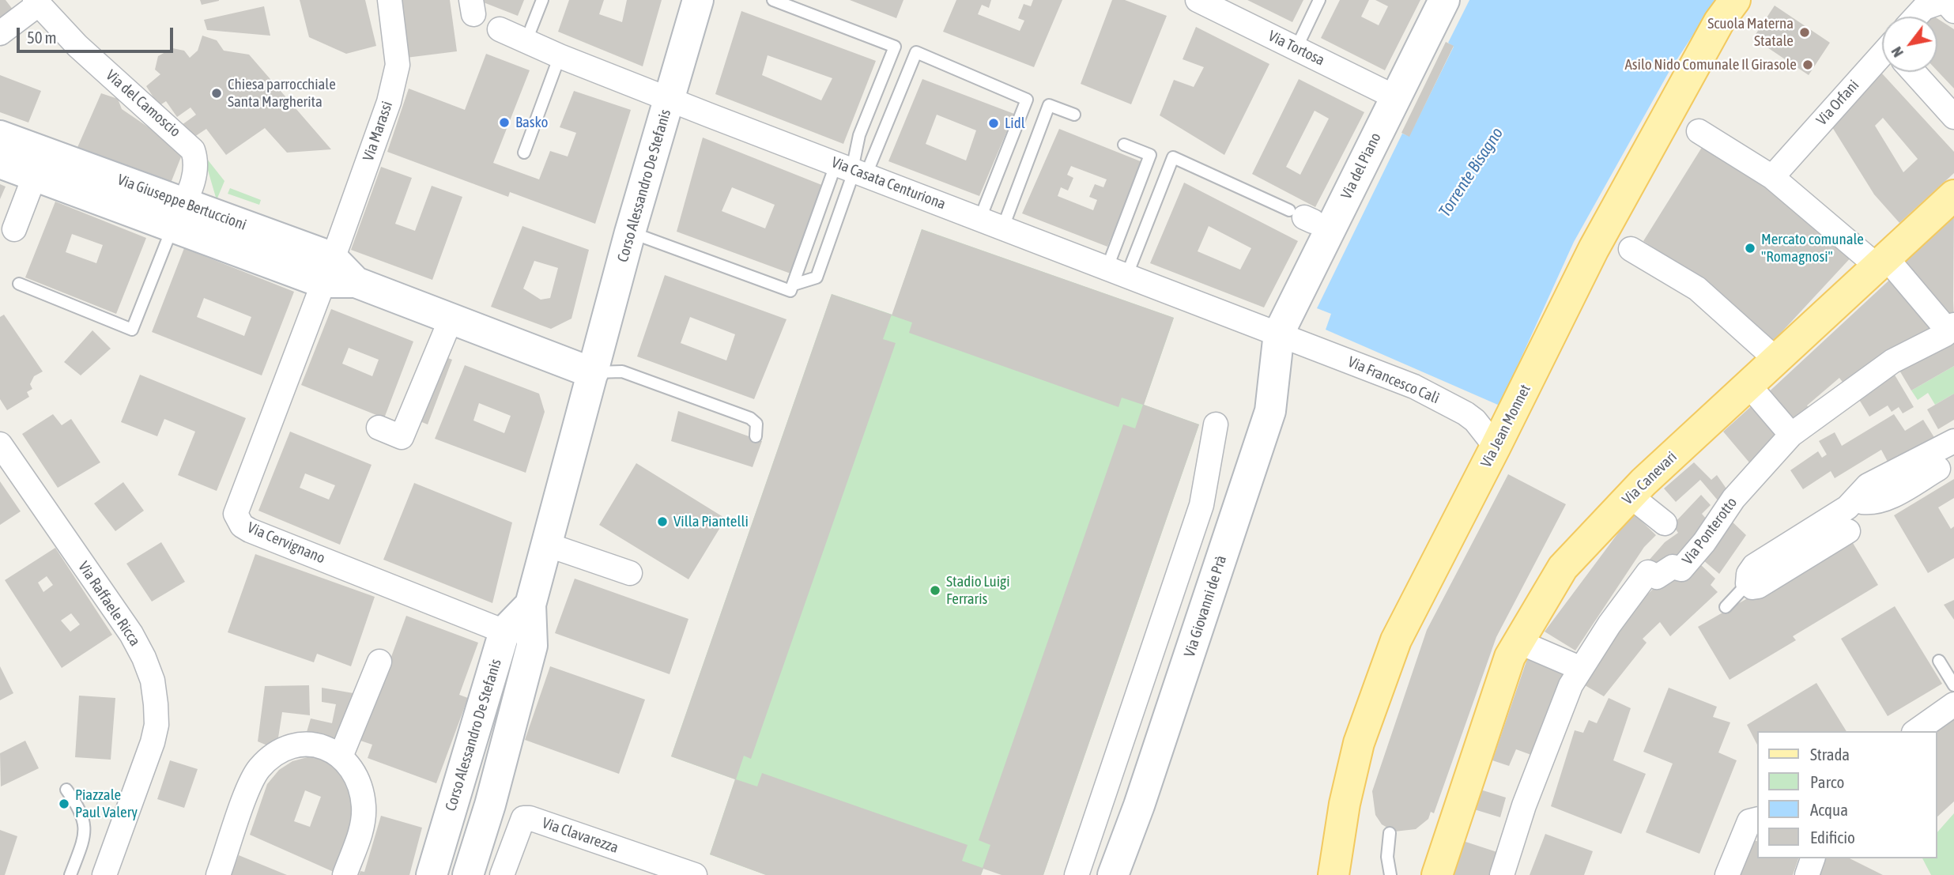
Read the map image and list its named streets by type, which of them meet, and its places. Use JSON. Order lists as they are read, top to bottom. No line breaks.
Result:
{"streets":{"main road":["Via Jean Monnet","Via Canevari"],"street":["Via Tortosa","Via Orfani","Via del Camoscio","Via Marassi","Via del Piano","Via Casata Centuriona","Corso Alessandro De Stefanis","Via Giuseppe Bertuccioni","Via Francesco Calì","Via Ponterotto","Via Cervignano","Via Raffaele Ricca","Via Giovanni de Prà","Via Clavarezza"]},"crossings":[["Via Tortosa","Via del Piano"],["Via del Camoscio","Via Giuseppe Bertuccioni"],["Via Marassi","Via Giuseppe Bertuccioni"],["Via Marassi","Via Cervignano"],["Via del Piano","Via Casata Centuriona"],["Via del Piano","Via Francesco Calì"],["Via del Piano","Via Giovanni de Prà"],["Via Casata Centuriona","Corso Alessandro De Stefanis"],["Via Casata Centuriona","Via Francesco Calì"],["Via Casata Centuriona","Via Giovanni de Prà"],["Corso Alessandro De Stefanis","Via Giuseppe Bertuccioni"],["Corso Alessandro De Stefanis","Via Cervignano"],["Via Giuseppe Bertuccioni","Via Cervignano"],["Via Francesco Calì","Via Jean Monnet"],["Via Francesco Calì","Via Giovanni de Prà"]],"water":["Torrente Bisagno"],"places":["Scuola Materna Statale","Asilo Nido Comunale Il Girasole","Chiesa parrocchiale Santa Margherita","Basko","Lidl","Mercato comunale \"Romagnosi\"","Villa Piantelli","Stadio Luigi Ferraris","Piazzale Paul Valery"],"legend":["Strada","Parco","Acqua","Edificio"],"scale_bar":"50 m","north":"bottom left"}
